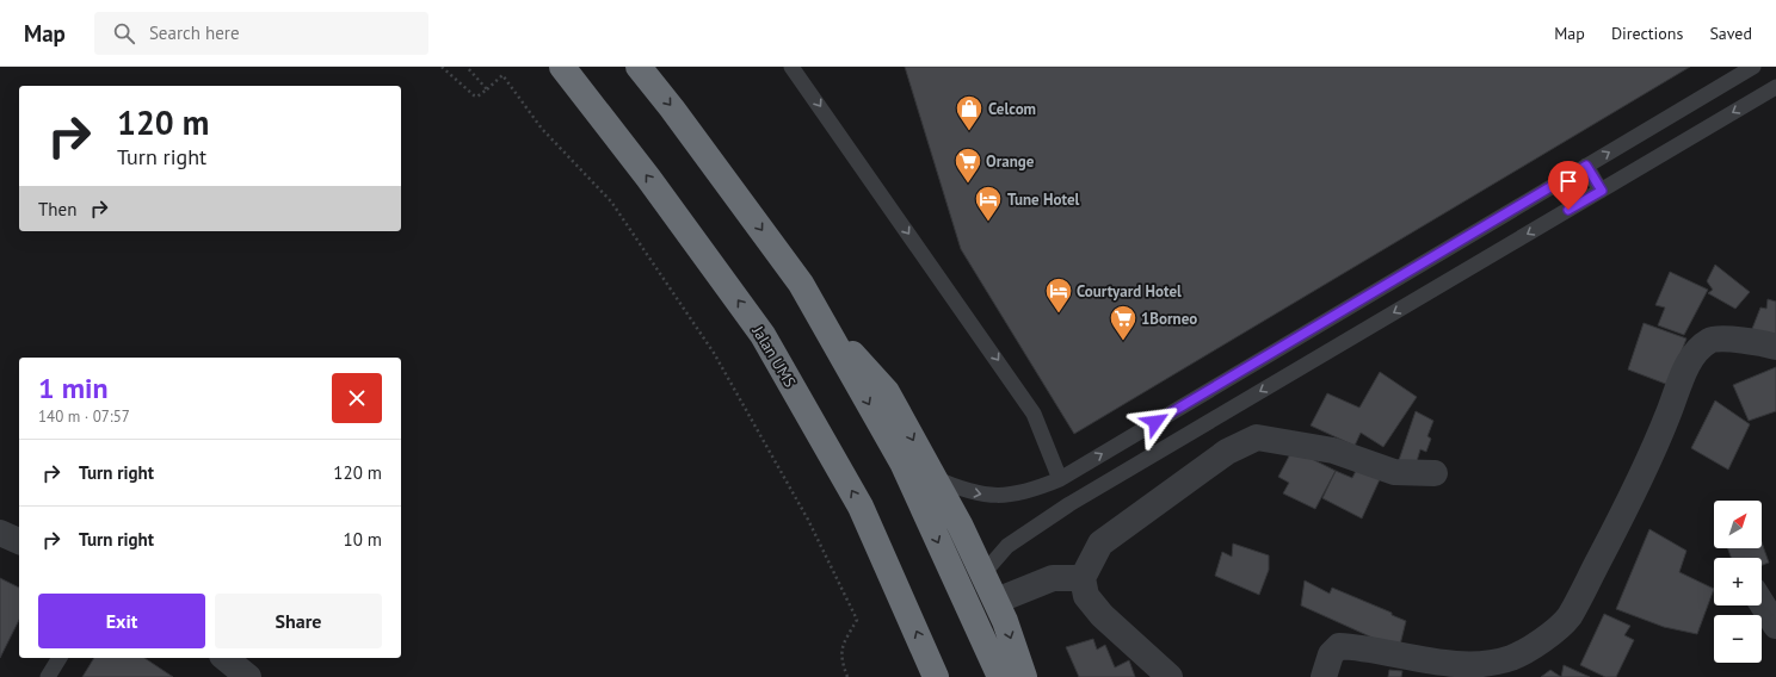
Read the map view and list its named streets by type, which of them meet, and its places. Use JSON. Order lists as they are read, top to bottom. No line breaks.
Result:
{"streets":{"highway":["Jalan UMS"]},"places":{"shop":["Celcom"],"supermarket":["Orange","1Borneo"],"hotel":["Tune Hotel","Courtyard Hotel"]},"north":"top right","page":{"header":"Map","search":"Search here","nav":["Map","Directions","Saved"],"turn":["120 m","Turn right"],"then":"Then","heading":["1 min","140 m · 07:57"],"list":[{"name":"Turn right","value":"120 m"},{"name":"Turn right","value":"10 m"}],"map_buttons":["+","−"],"buttons":["Exit","Share"]}}
